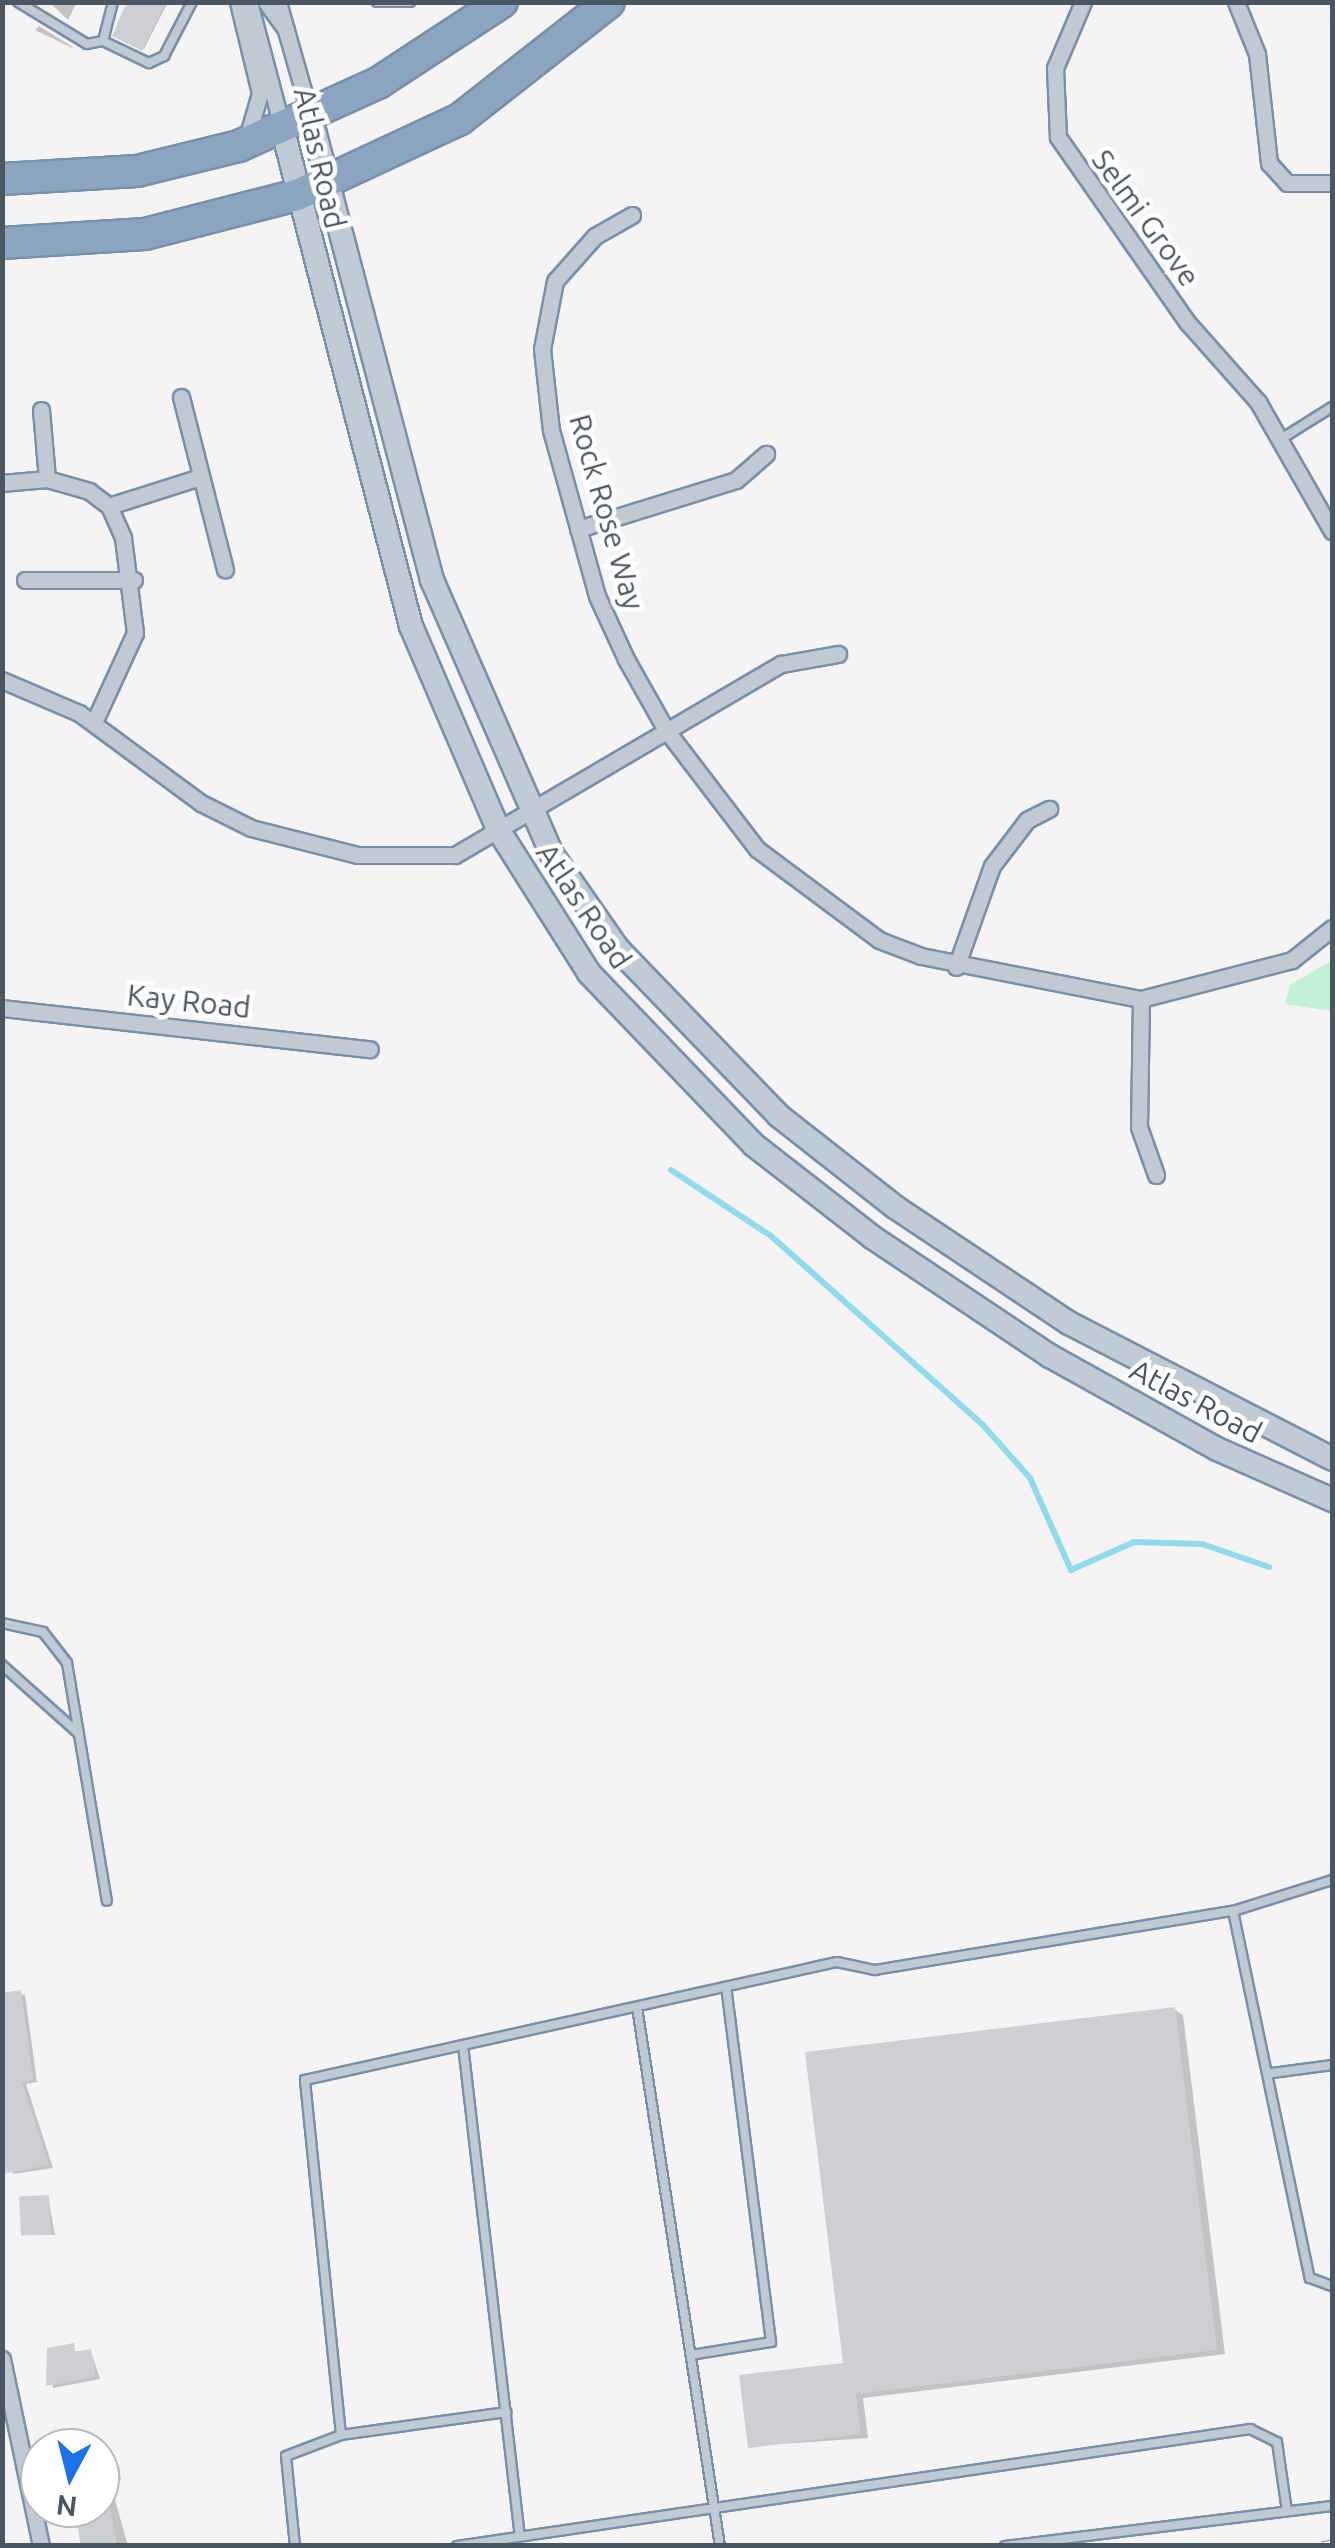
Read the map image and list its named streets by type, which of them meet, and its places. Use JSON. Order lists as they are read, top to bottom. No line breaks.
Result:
{"streets":{"street":["Atlas Road","Selmi Grove","Rock Rose Way","Kay Road"]},"north":"bottom"}
